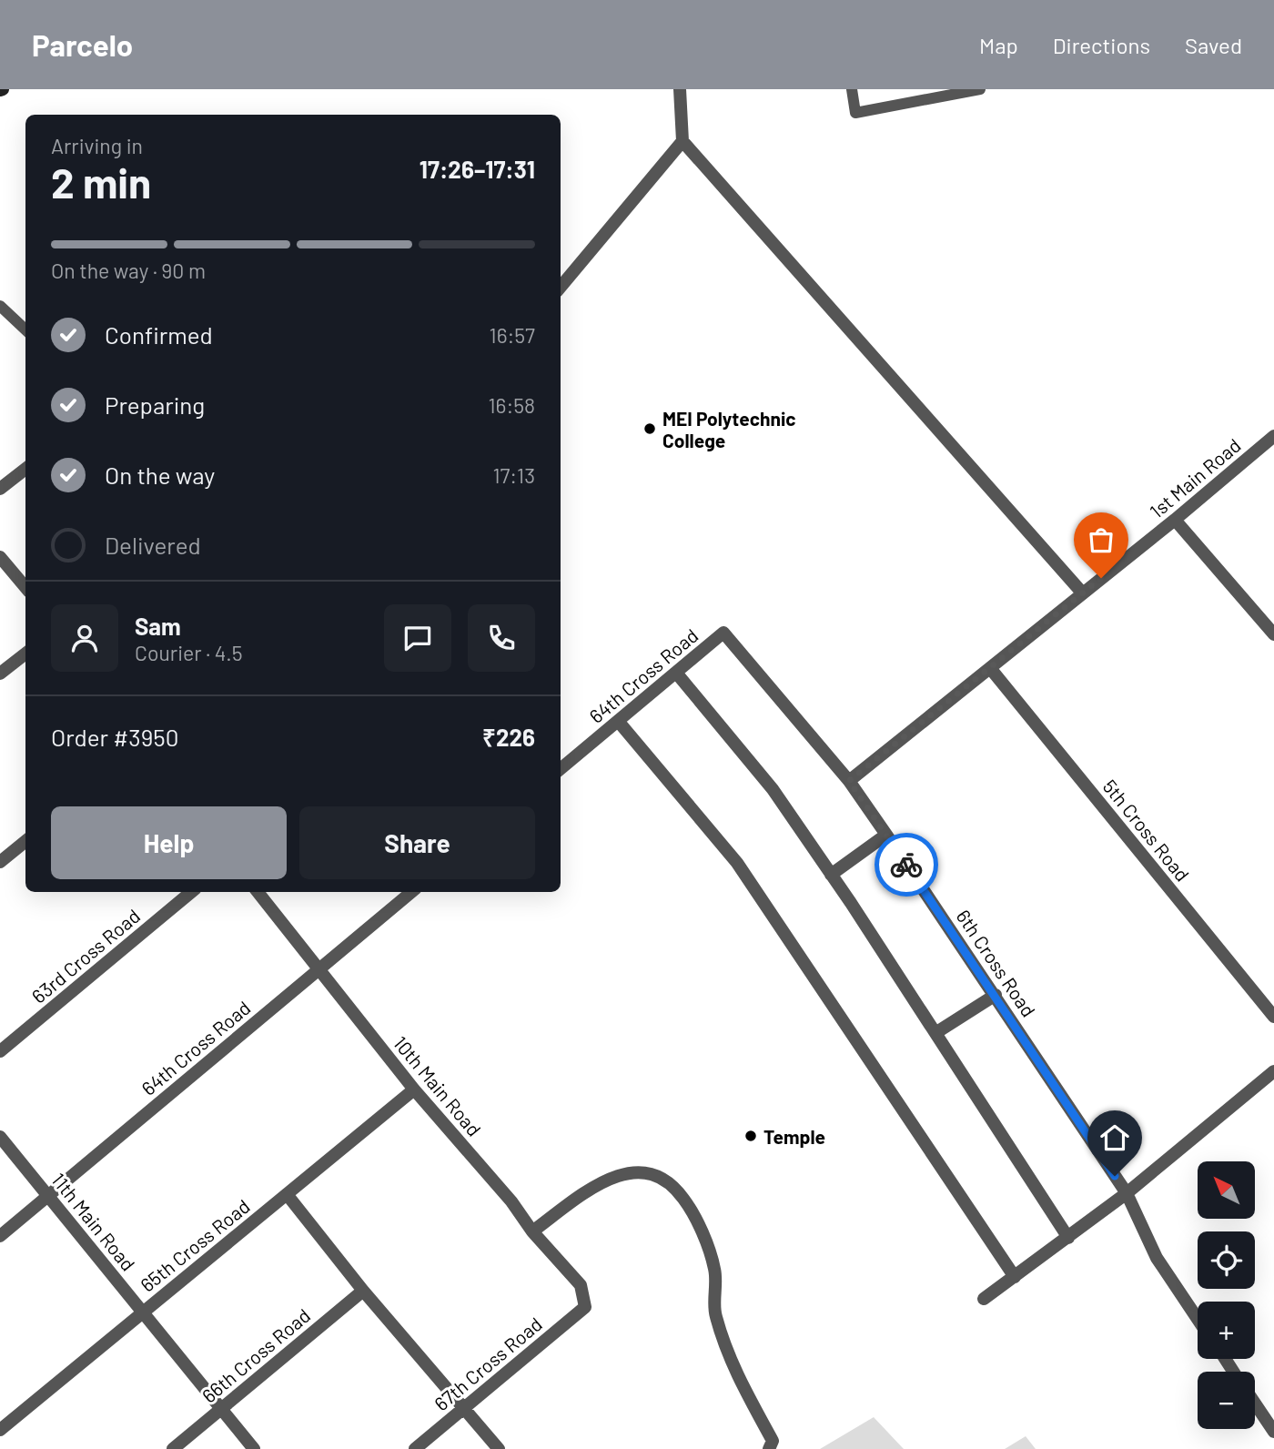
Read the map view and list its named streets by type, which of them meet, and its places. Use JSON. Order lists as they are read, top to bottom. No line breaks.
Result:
{"streets":{"street":["1st Main Road","64th Cross Road","5th Cross Road","63rd Cross Road","6th Cross Road","10th Main Road","11th Main Road","65th Cross Road","66th Cross Road","67th Cross Road"]},"crossings":[["1st Main Road","5th Cross Road"],["1st Main Road","6th Cross Road"],["64th Cross Road","6th Cross Road"],["64th Cross Road","10th Main Road"],["64th Cross Road","11th Main Road"],["10th Main Road","65th Cross Road"],["10th Main Road","67th Cross Road"],["11th Main Road","65th Cross Road"],["11th Main Road","66th Cross Road"]],"places":["MEI Polytechnic College","Temple"],"north":"top left","page":{"header":"Parcelo","nav":["Map","Directions","Saved"],"heading":["2 min","Arriving in","17:26–17:31"],"panel":["Sam","Courier · 4.5","Order #3950","₹226"],"bar":"On the way · 90 m","list":[["Confirmed","16:57"],["Preparing","16:58"],["On the way","17:13"],"Delivered"],"buttons":["Help","Share"],"map_buttons":["+","−"]}}
